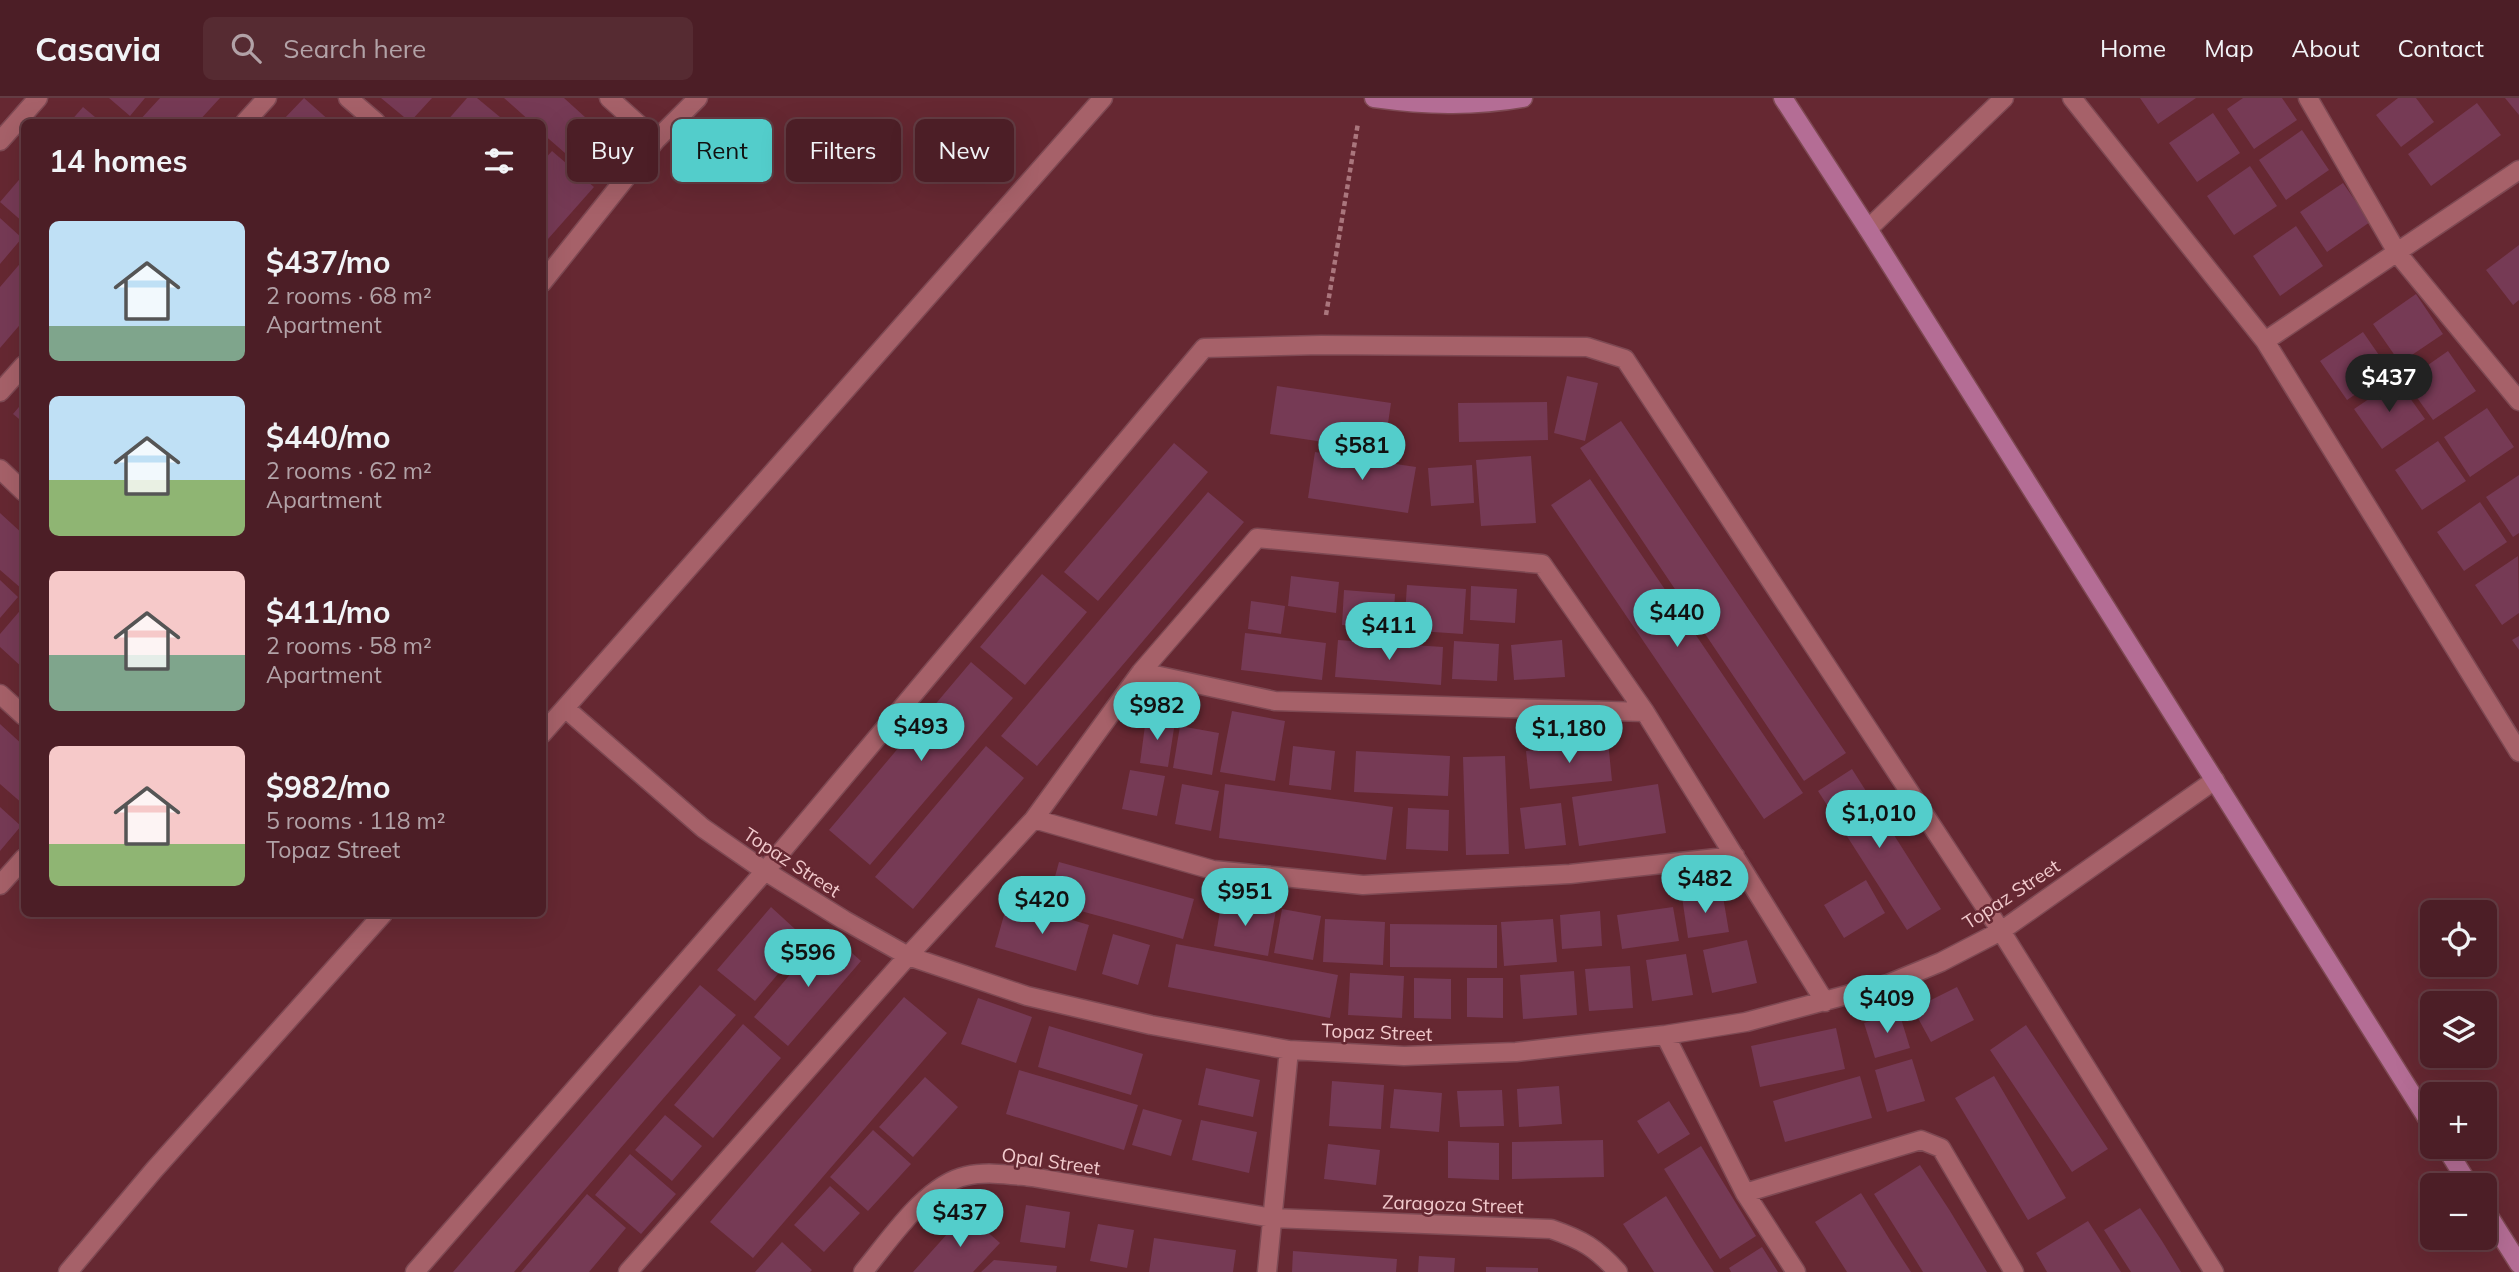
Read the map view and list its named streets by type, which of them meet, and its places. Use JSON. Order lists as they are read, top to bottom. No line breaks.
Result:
{"streets":{"street":["Topaz Street","Opal Street","Zaragoza Street"]},"crossings":[["Opal Street","Zaragoza Street"]],"page":{"header":"Casavia","search":"Search here","nav":["Home","Map","About","Contact"],"chip":["Buy","Rent","Filters","New"],"heading":"14 homes","list":[{"name":"$437/mo","note":"2 rooms · 68 m² · Apartment"},{"name":"$440/mo","note":"2 rooms · 62 m² · Apartment"},{"name":"$411/mo","note":"2 rooms · 58 m² · Apartment"},{"name":"$982/mo","note":"5 rooms · 118 m² · Topaz Street"}],"price":["$437","$581","$440","$411","$982","$493","$1,180","$1,010","$482","$951","$420","$596","$409","$437"],"map_buttons":["+","−"]}}
